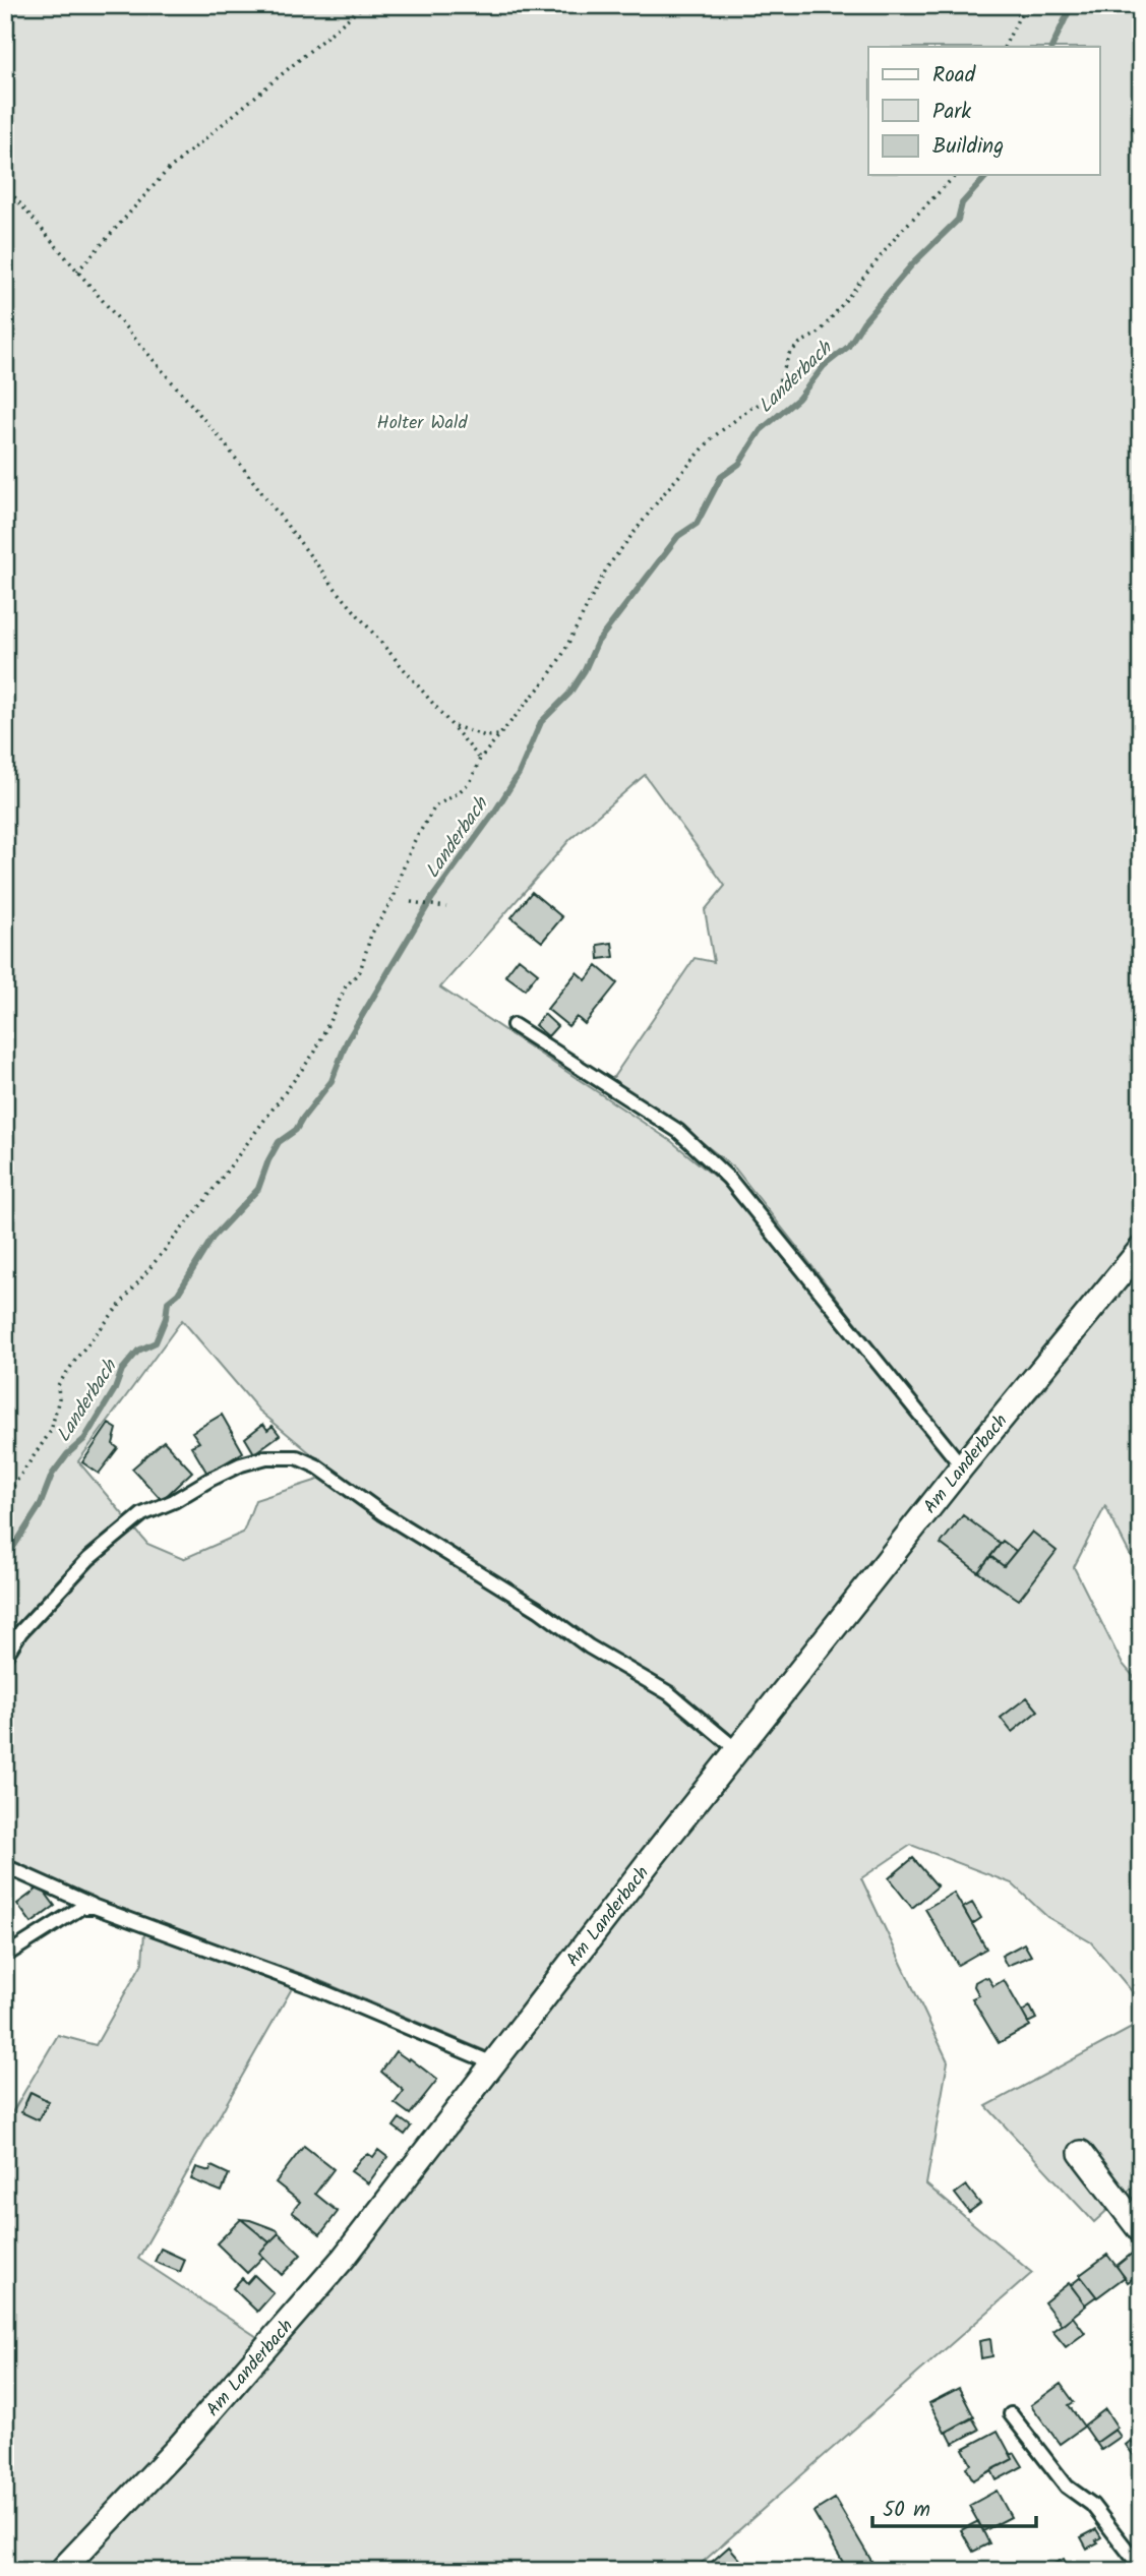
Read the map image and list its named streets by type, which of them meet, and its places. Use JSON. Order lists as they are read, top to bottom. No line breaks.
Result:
{"streets":{"street":["Am Landerbach"]},"water":["Landerbach"],"parks":["Holter Wald"],"legend":["Road","Park","Building"],"scale_bar":"50 m"}
